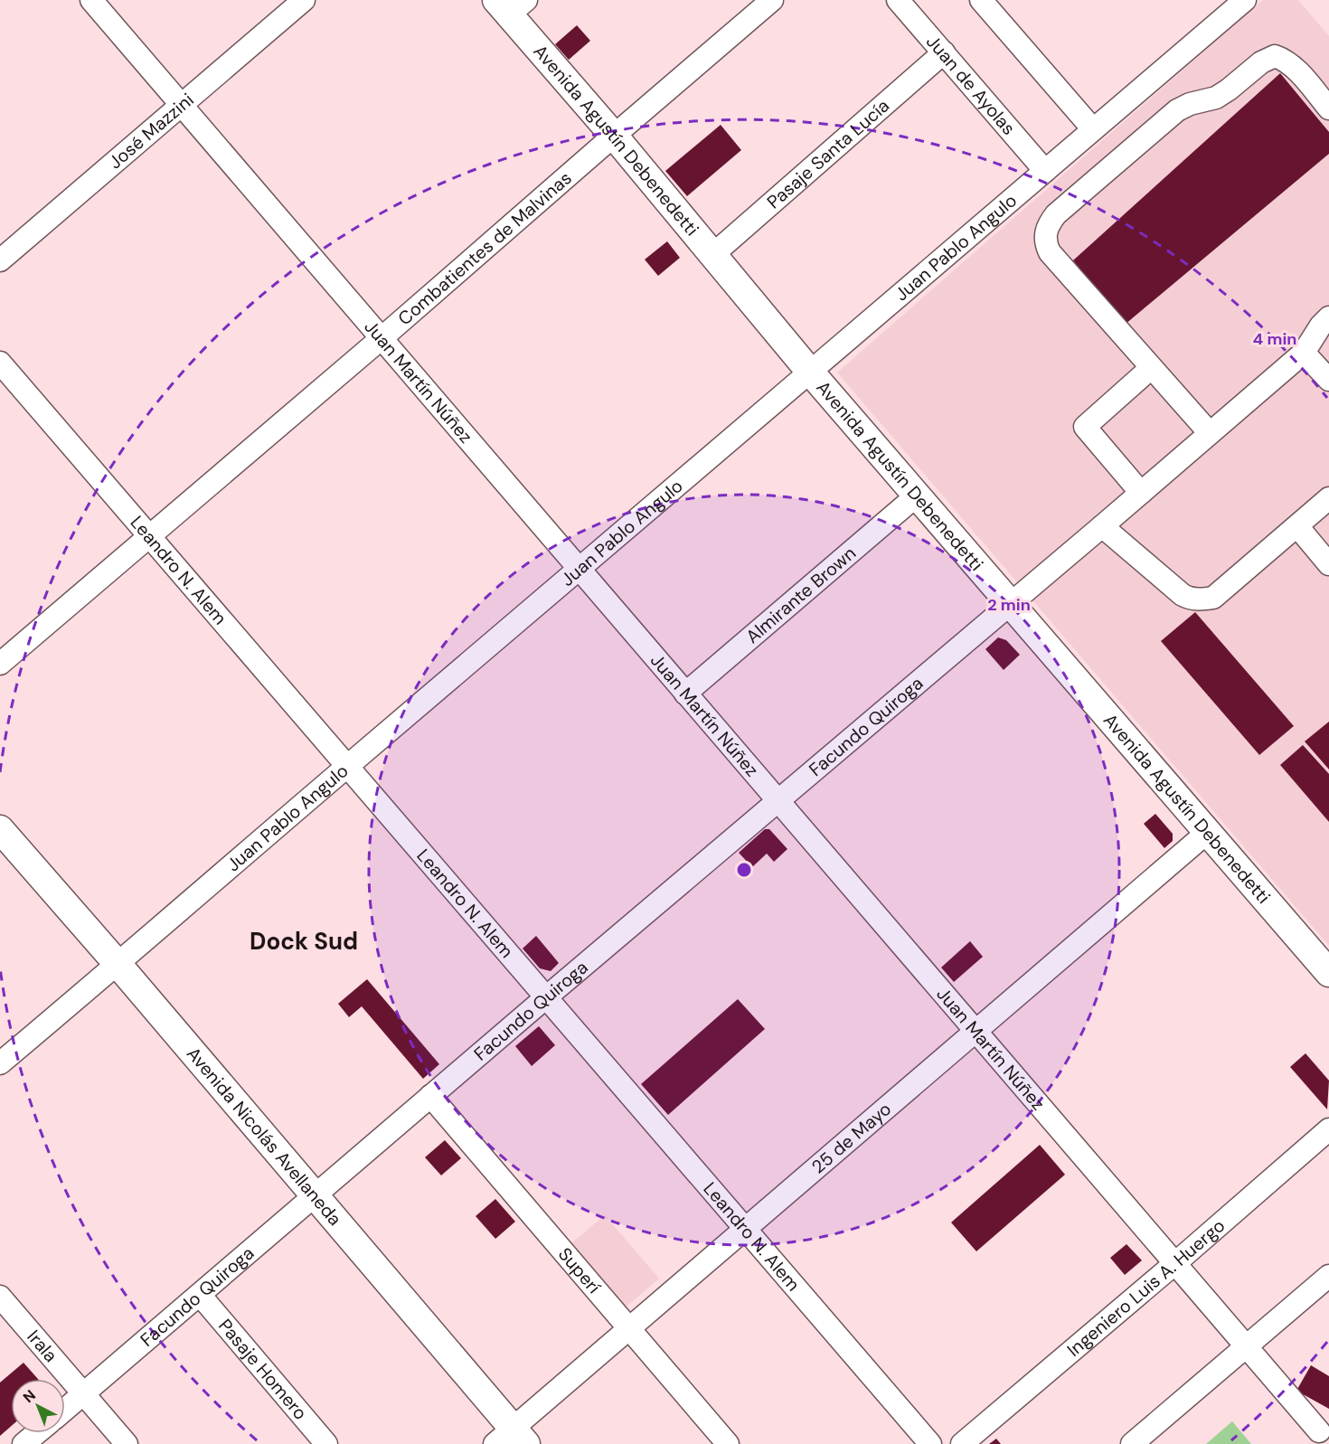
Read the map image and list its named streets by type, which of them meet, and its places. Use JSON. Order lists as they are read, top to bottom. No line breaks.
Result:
{"streets":{"main road":["Avenida Agustín Debenedetti","Avenida Nicolás Avellaneda"],"street":["Juan de Ayolas","José Mazzini","Pasaje Santa Lucía","Juan Pablo Angulo","Combatientes de Malvinas","Juan Martín Núñez","Leandro N. Alem","Almirante Brown","Facundo Quiroga","25 de Mayo","Superí","Ingeniero Luis A. Huergo","Irala","Pasaje Homero"]},"crossings":[["Juan de Ayolas","Pasaje Santa Lucía"],["Juan de Ayolas","Juan Pablo Angulo"],["José Mazzini","Juan Martín Núñez"],["Avenida Agustín Debenedetti","Pasaje Santa Lucía"],["Avenida Agustín Debenedetti","Juan Pablo Angulo"],["Avenida Agustín Debenedetti","Combatientes de Malvinas"],["Avenida Agustín Debenedetti","Almirante Brown"],["Avenida Agustín Debenedetti","Facundo Quiroga"],["Avenida Agustín Debenedetti","25 de Mayo"],["Juan Pablo Angulo","Juan Martín Núñez"],["Juan Pablo Angulo","Leandro N. Alem"],["Juan Pablo Angulo","Avenida Nicolás Avellaneda"],["Combatientes de Malvinas","Juan Martín Núñez"],["Combatientes de Malvinas","Leandro N. Alem"],["Juan Martín Núñez","Almirante Brown"],["Juan Martín Núñez","Facundo Quiroga"],["Juan Martín Núñez","25 de Mayo"],["Juan Martín Núñez","Ingeniero Luis A. Huergo"],["Leandro N. Alem","Facundo Quiroga"],["Leandro N. Alem","25 de Mayo"],["Facundo Quiroga","Avenida Nicolás Avellaneda"],["Facundo Quiroga","Superí"],["Facundo Quiroga","Irala"],["Facundo Quiroga","Pasaje Homero"],["Avenida Nicolás Avellaneda","25 de Mayo"],["25 de Mayo","Superí"]],"districts":["Dock Sud"],"north":"top left","rings":["4 min","2 min"]}
